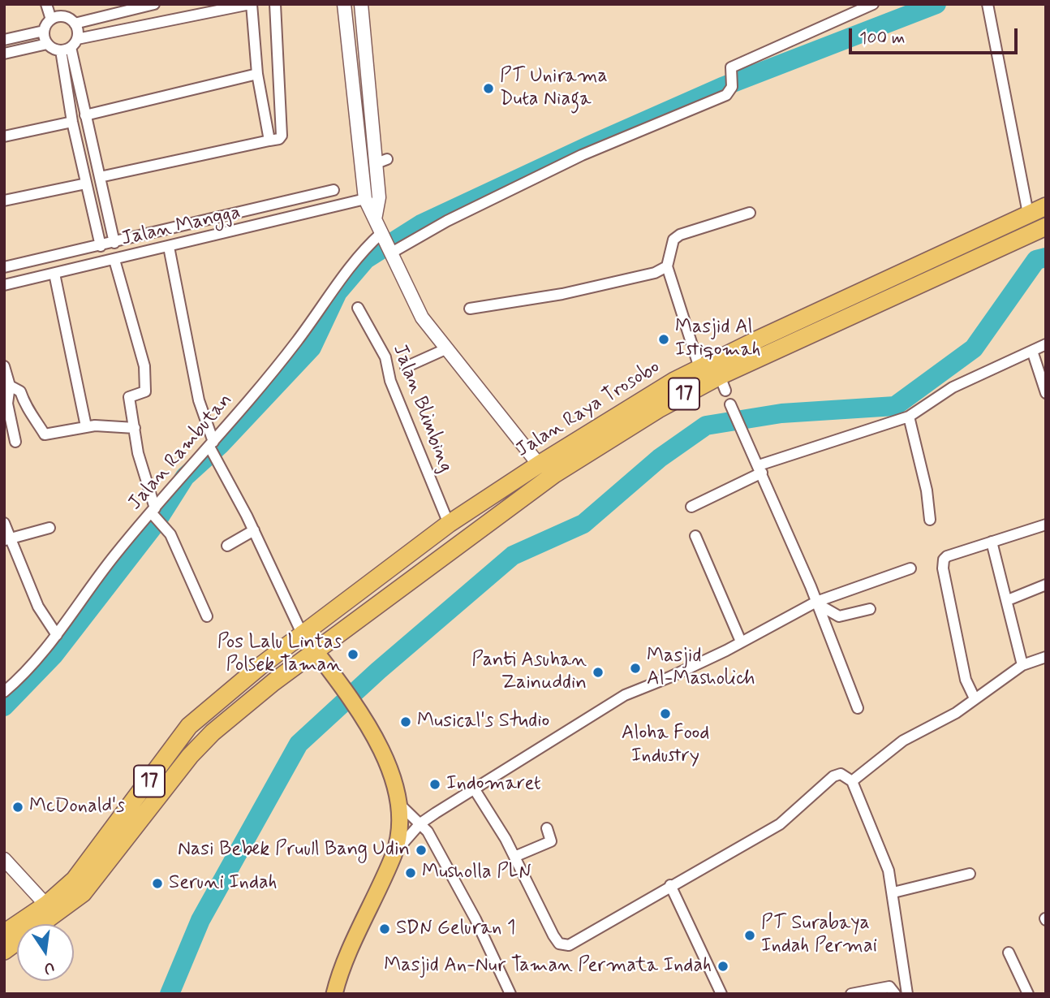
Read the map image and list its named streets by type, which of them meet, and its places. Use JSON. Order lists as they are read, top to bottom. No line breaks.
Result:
{"streets":{"highway":["17","Jalan Raya Trosobo"],"street":["Jalan Mangga","Jalan Blimbing","Jalan Rambutan"]},"crossings":[["17","Jalan Raya Trosobo"],["Jalan Blimbing","Jalan Raya Trosobo"]],"places":["PT Unirama Duta Niaga","Masjid Al Istiqomah","Pos Lalu Lintas Polsek Taman","Masjid Al-Masholich","Panti Asuhan Zainuddin","Aloha Food Industry","Musical's Studio","Indomaret","McDonald's","Nasi Bebek Pruull Bang Udin","Musholla PLN","Seruni Indah","SDN Geluran 1","PT Surabaya Indah Permai","Masjid An-Nur Taman Permata Indah"],"scale_bar":"100 m","north":"bottom"}
